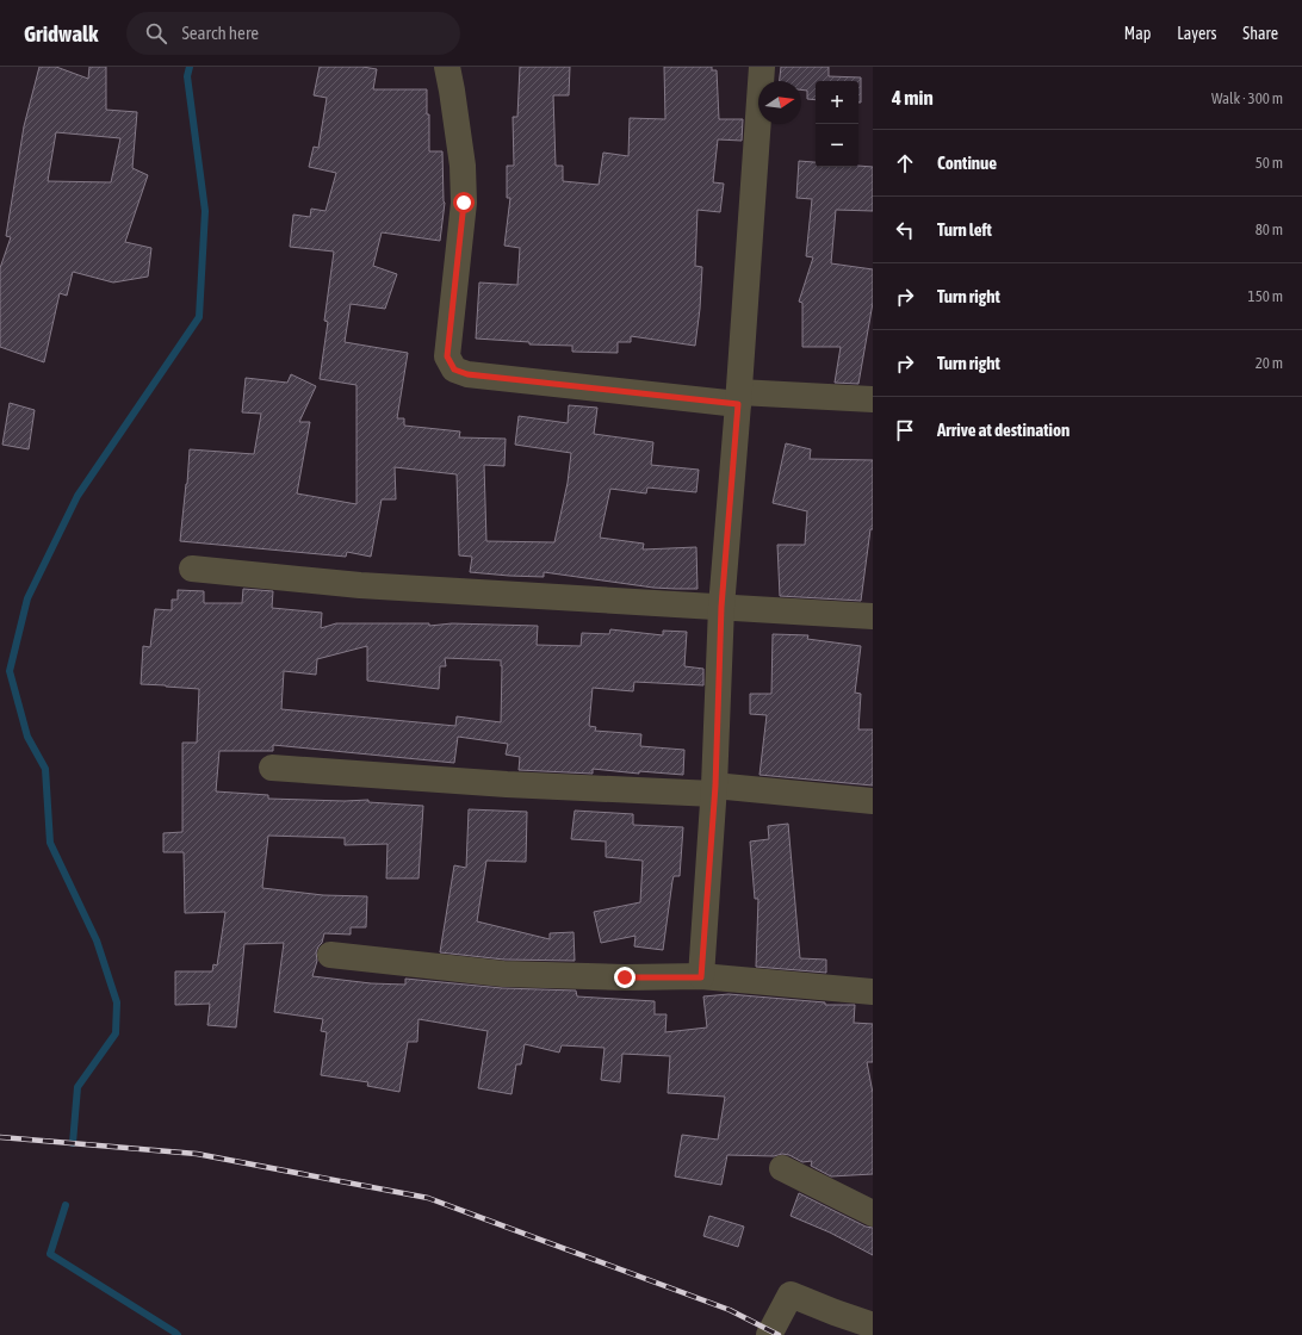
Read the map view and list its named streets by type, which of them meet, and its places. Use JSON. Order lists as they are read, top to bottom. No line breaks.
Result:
{"north":"right","page":{"header":"Gridwalk","search":"Search here","nav":["Map","Layers","Share"],"heading":["4 min","Walk · 300 m"],"map_buttons":["+","−"],"list":[["Continue","50 m"],["Turn left","80 m"],["Turn right","150 m"],["Turn right","20 m"],"Arrive at destination"]}}
